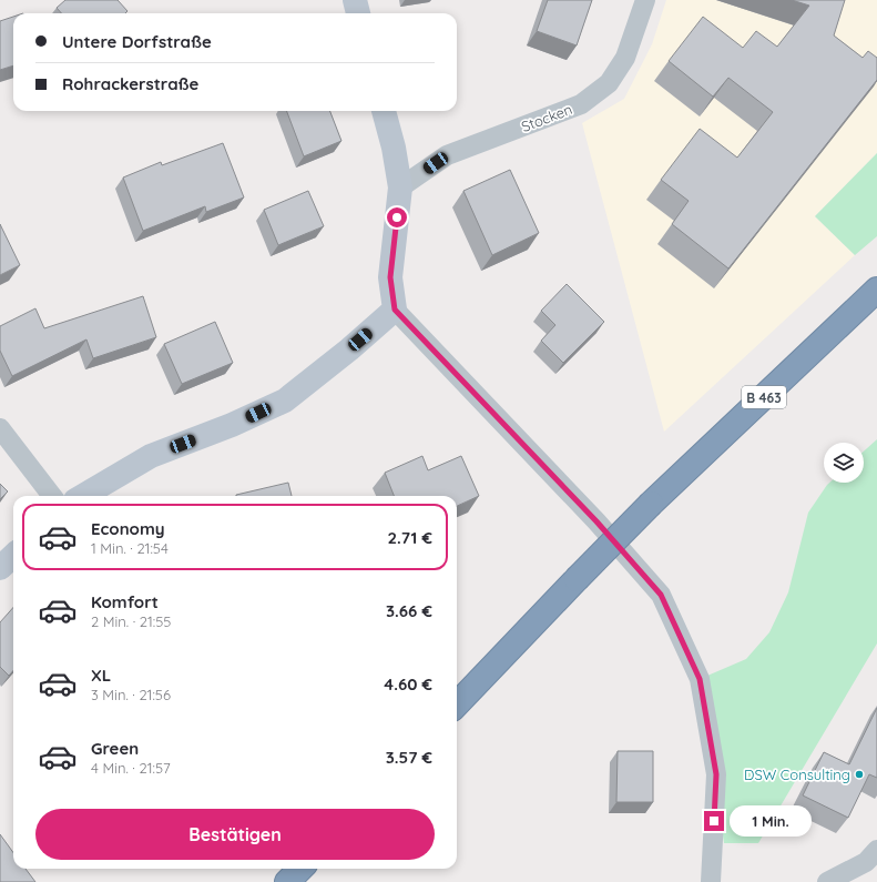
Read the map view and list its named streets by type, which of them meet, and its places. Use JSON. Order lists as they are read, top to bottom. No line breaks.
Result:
{"streets":{"highway":["B 463"],"street":["Stocken"]},"places":["DSW Consulting"],"page":{"banner":["Untere Dorfstraße","Rohrackerstraße"],"list":[{"name":"Economy","note":"1 Min. · 21:54","value":"2.71 €"},{"name":"Komfort","note":"2 Min. · 21:55","value":"3.66 €"},{"name":"XL","note":"3 Min. · 21:56","value":"4.60 €"},{"name":"Green","note":"4 Min. · 21:57","value":"3.57 €"}],"buttons":"Bestätigen","bubble":"1 Min."}}
